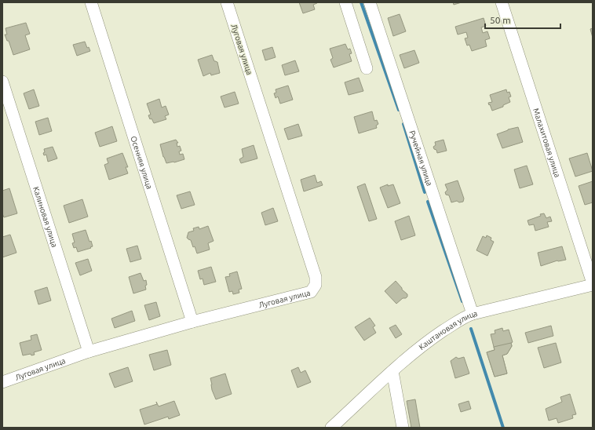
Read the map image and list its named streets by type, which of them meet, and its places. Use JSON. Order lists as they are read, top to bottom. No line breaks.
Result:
{"streets":{"street":["Луговая улица","Малахитовая улица","Ручейная улица","Осенняя улица","Калиновая улица","Каштановая улица"]},"crossings":[["Луговая улица","Осенняя улица"],["Луговая улица","Калиновая улица"],["Малахитовая улица","Каштановая улица"],["Ручейная улица","Каштановая улица"]],"scale_bar":"50 m"}
